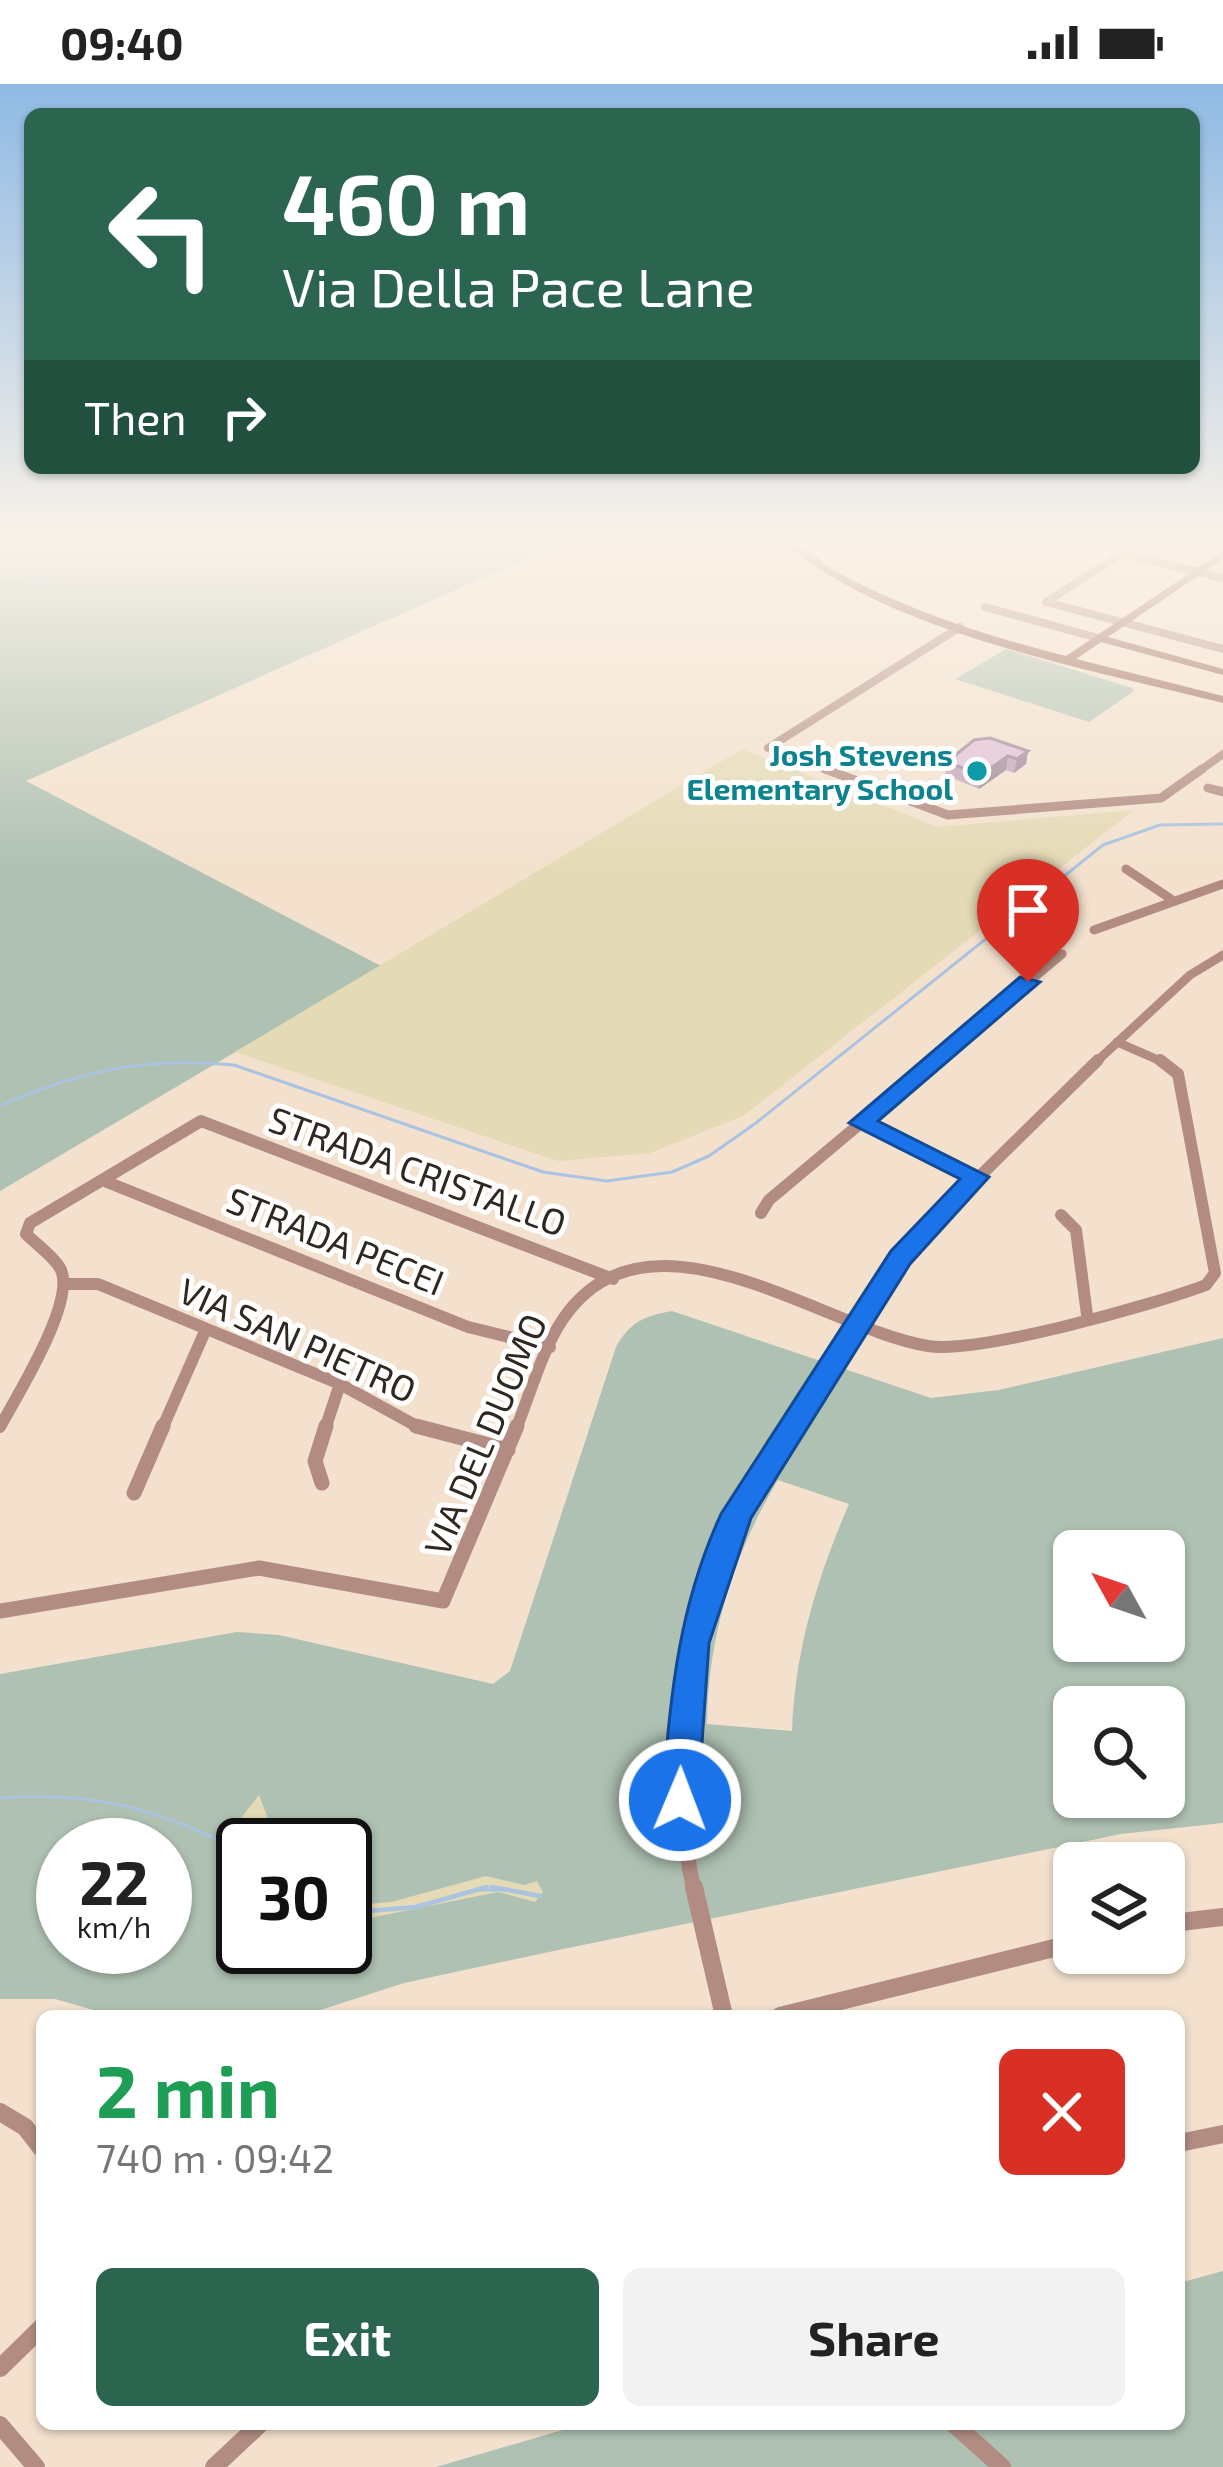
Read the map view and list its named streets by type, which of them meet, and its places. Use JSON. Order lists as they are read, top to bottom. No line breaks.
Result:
{"streets":{"street":["STRADA CRISTALLO","STRADA PECEI","VIA SAN PIETRO","VIA DEL DUOMO"]},"crossings":[["STRADA CRISTALLO","STRADA PECEI"],["STRADA CRISTALLO","VIA DEL DUOMO"],["STRADA PECEI","VIA DEL DUOMO"],["VIA SAN PIETRO","VIA DEL DUOMO"]],"places":["Josh Stevens Elementary School"],"north":"top left","page":{"status":"09:40","turn":["460 m","Via Della Pace Lane"],"then":"Then","speed":"22 km/h","limit":"30","heading":["2 min","740 m · 09:42"],"buttons":["Exit","Share"]}}
